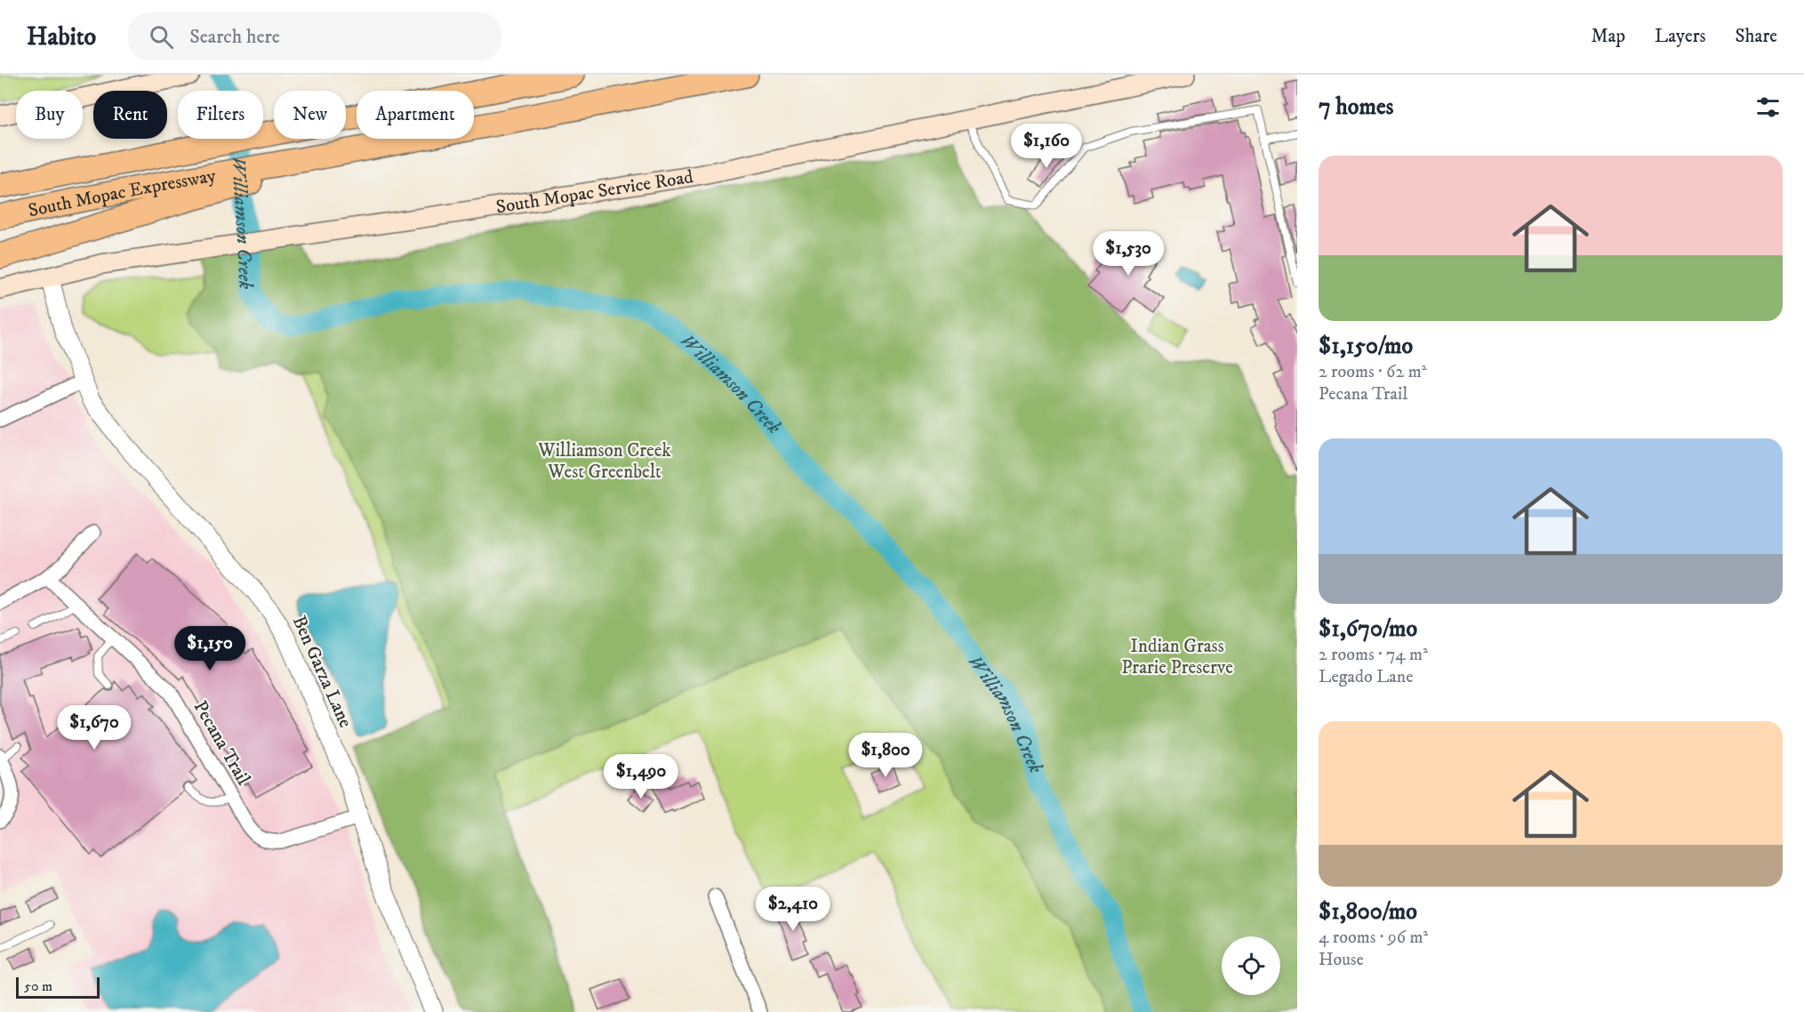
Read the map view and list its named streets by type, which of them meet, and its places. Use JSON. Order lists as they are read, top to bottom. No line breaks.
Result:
{"streets":{"highway":["South Mopac Expressway"],"main road":["South Mopac Service Road"],"street":["Ben Garza Lane","Pecana Trail"]},"crossings":[["South Mopac Service Road","Ben Garza Lane"],["Ben Garza Lane","Pecana Trail"]],"water":["Williamson Creek"],"parks":["Williamson Creek West Greenbelt","Indian Grass Prarie Preserve"],"scale_bar":"50 m","page":{"header":"Habito","search":"Search here","nav":["Map","Layers","Share"],"heading":"7 homes","chip":["Buy","Rent","Filters","New","Apartment"],"price":["$1,160","$1,530","$1,150","$1,670","$1,800","$1,490","$2,410"],"list":[{"name":"$1,150/mo","note":"2 rooms · 62 m² · Pecana Trail"},{"name":"$1,670/mo","note":"2 rooms · 74 m² · Legado Lane"},{"name":"$1,800/mo","note":"4 rooms · 96 m² · House"}],"scale":"50 m"}}
